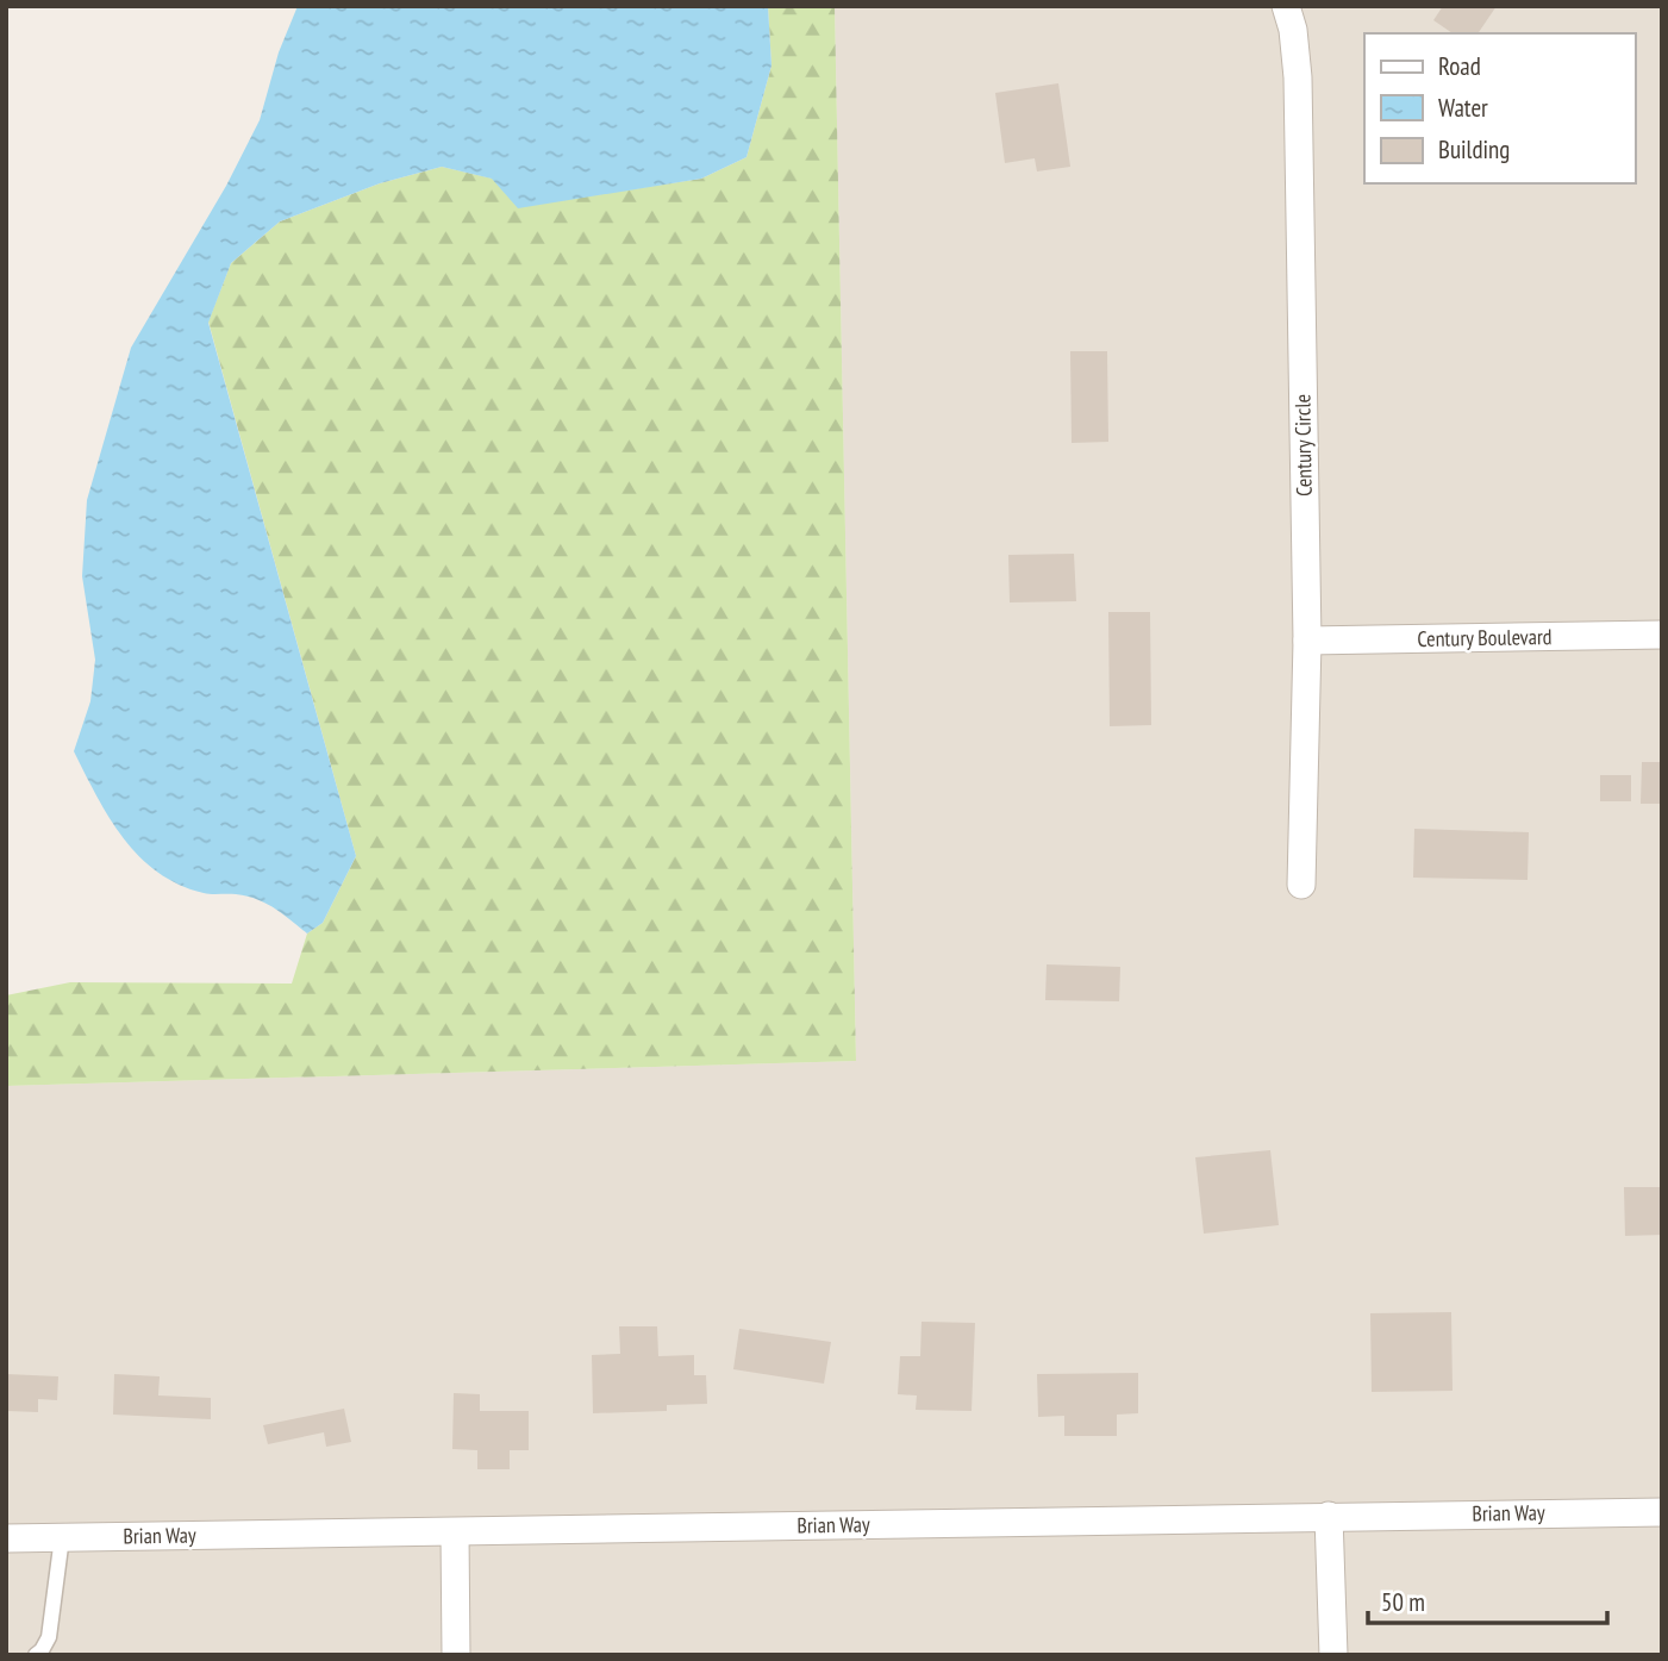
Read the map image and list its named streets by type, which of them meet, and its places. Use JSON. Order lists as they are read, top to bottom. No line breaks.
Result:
{"streets":{"street":["Century Circle","Century Boulevard","Brian Way"]},"crossings":[["Century Circle","Century Boulevard"]],"legend":["Road","Water","Building"],"scale_bar":"50 m"}
